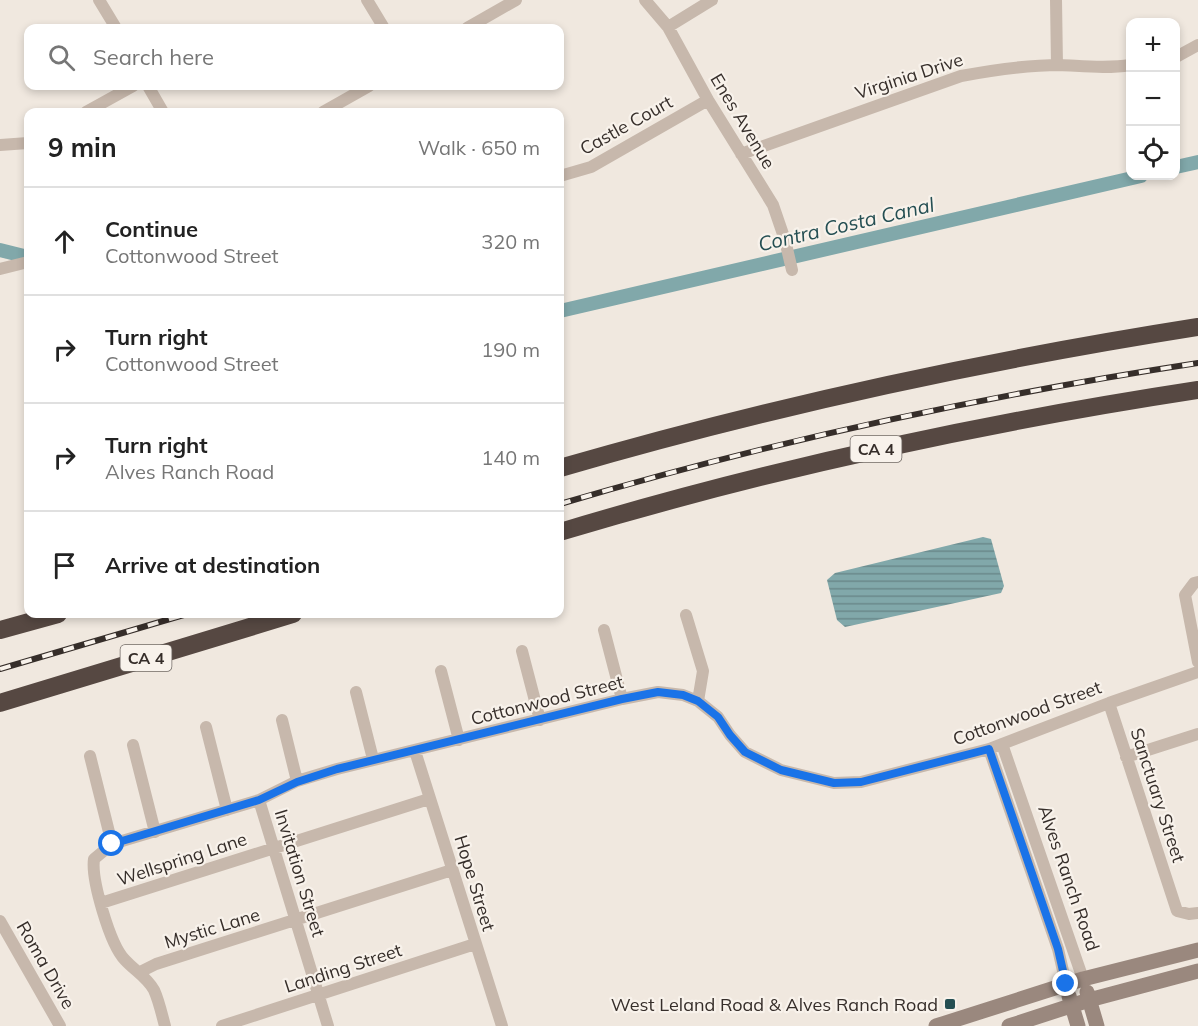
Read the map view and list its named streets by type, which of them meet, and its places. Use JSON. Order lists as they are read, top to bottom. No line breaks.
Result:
{"streets":{"highway":["CA 4"],"main road":["Alves Ranch Road"],"street":["Virginia Drive","Enes Avenue","Castle Court","Cottonwood Street","Sanctuary Street","Wellspring Lane","Invitation Street","Hope Street","Mystic Lane","Roma Drive","Landing Street"]},"crossings":[["Virginia Drive","Enes Avenue"],["Enes Avenue","Castle Court"],["Cottonwood Street","Sanctuary Street"],["Cottonwood Street","Wellspring Lane"],["Cottonwood Street","Invitation Street"],["Cottonwood Street","Alves Ranch Road"],["Cottonwood Street","Hope Street"],["Wellspring Lane","Invitation Street"],["Wellspring Lane","Hope Street"],["Invitation Street","Mystic Lane"],["Invitation Street","Landing Street"],["Hope Street","Mystic Lane"],["Hope Street","Landing Street"]],"water":["Contra Costa Canal"],"places":{"transit":["West Leland Road & Alves Ranch Road"]},"page":{"map_buttons":["+","−"],"search":"Search here","heading":["9 min","Walk · 650 m"],"list":[["Continue","Cottonwood Street","320 m"],["Turn right","Cottonwood Street","190 m"],["Turn right","Alves Ranch Road","140 m"],"Arrive at destination"]}}
